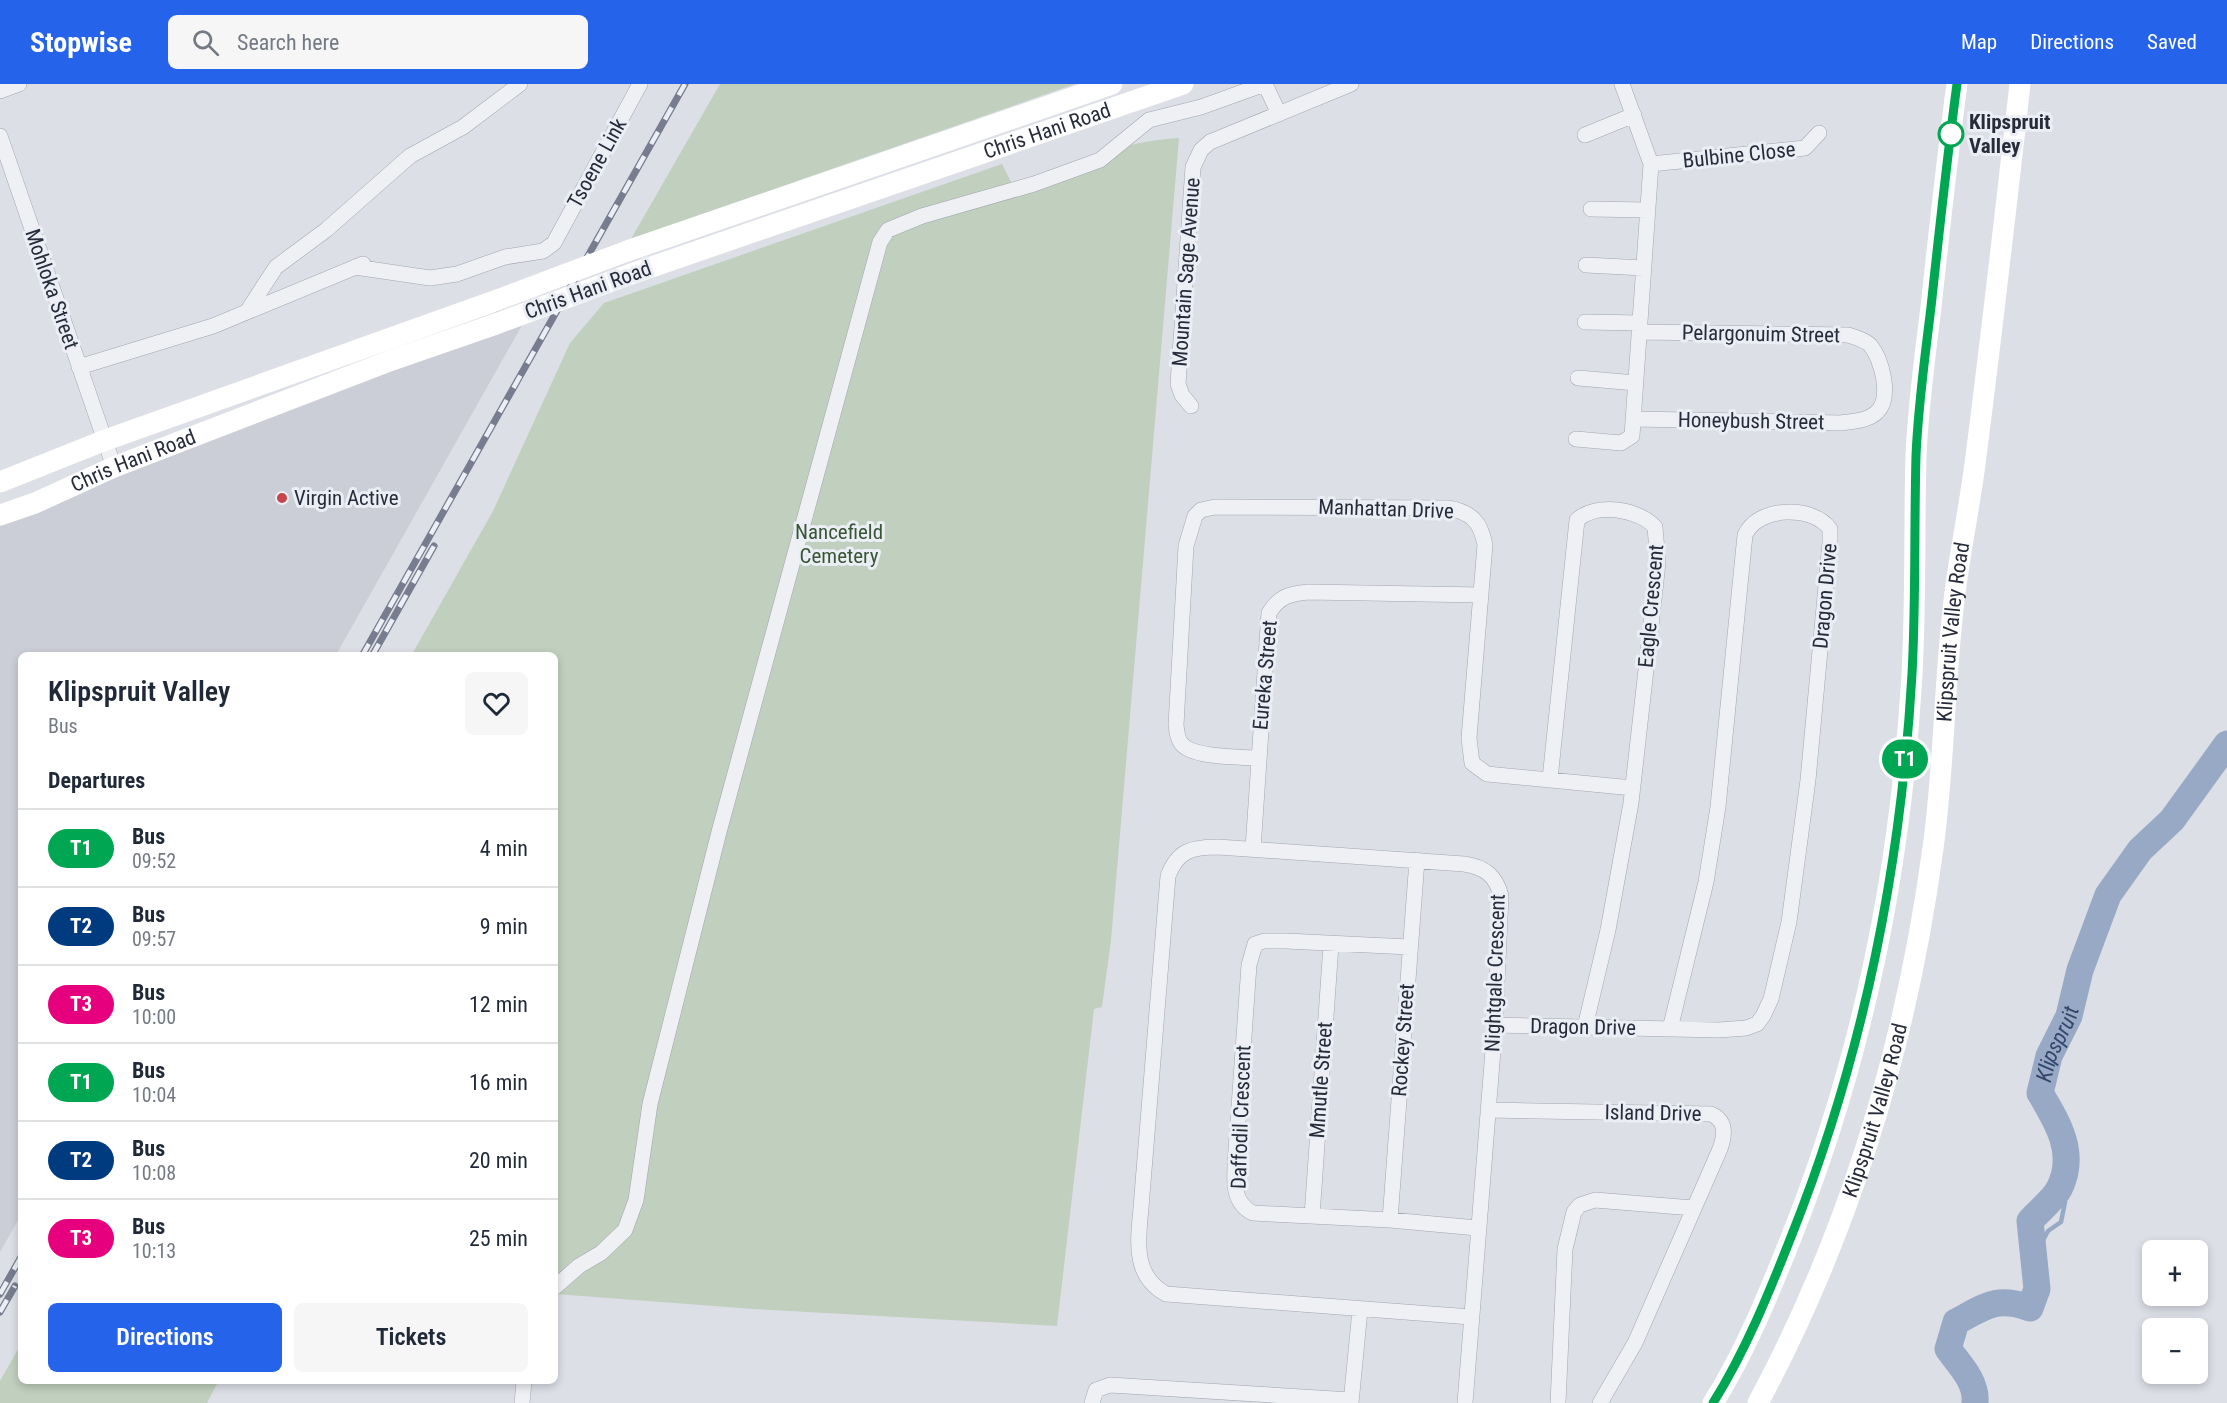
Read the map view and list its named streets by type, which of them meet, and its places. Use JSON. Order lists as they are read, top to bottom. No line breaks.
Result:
{"streets":{"main road":["Chris Hani Road","Klipspruit Valley Road"],"street":["Bulbine Close","Tsoene Link","Mountain Sage Avenue","Mohloka Street","Pelargonuim Street","Honeybush Street","Manhattan Drive","Dragon Drive","Eagle Crescent","Eureka Street","Nightgale Crescent","Rockey Street","Mmutle Street","Island Drive","Daffodil Crescent"]},"crossings":[["Chris Hani Road","Mohloka Street"],["Pelargonuim Street","Honeybush Street"],["Manhattan Drive","Eagle Crescent"],["Manhattan Drive","Eureka Street"],["Dragon Drive","Eagle Crescent"],["Dragon Drive","Nightgale Crescent"],["Eureka Street","Nightgale Crescent"],["Nightgale Crescent","Rockey Street"],["Nightgale Crescent","Island Drive"],["Nightgale Crescent","Daffodil Crescent"],["Rockey Street","Daffodil Crescent"],["Mmutle Street","Daffodil Crescent"]],"water":["Klipspruit"],"parks":["Nancefield Cemetery"],"places":["Klipspruit Valley","Virgin Active"],"lines":["bus line T1"],"page":{"header":"Stopwise","search":"Search here","nav":["Map","Directions","Saved"],"on_map":"T1","heading":[["Klipspruit Valley","Bus"],"Departures"],"list":[{"mark":"T1","name":"Bus","note":"09:52","value":"4 min"},{"mark":"T2","name":"Bus","note":"09:57","value":"9 min"},{"mark":"T3","name":"Bus","note":"10:00","value":"12 min"},{"mark":"T1","name":"Bus","note":"10:04","value":"16 min"},{"mark":"T2","name":"Bus","note":"10:08","value":"20 min"},{"mark":"T3","name":"Bus","note":"10:13","value":"25 min"}],"map_buttons":["+","−"],"buttons":["Directions","Tickets"]}}
